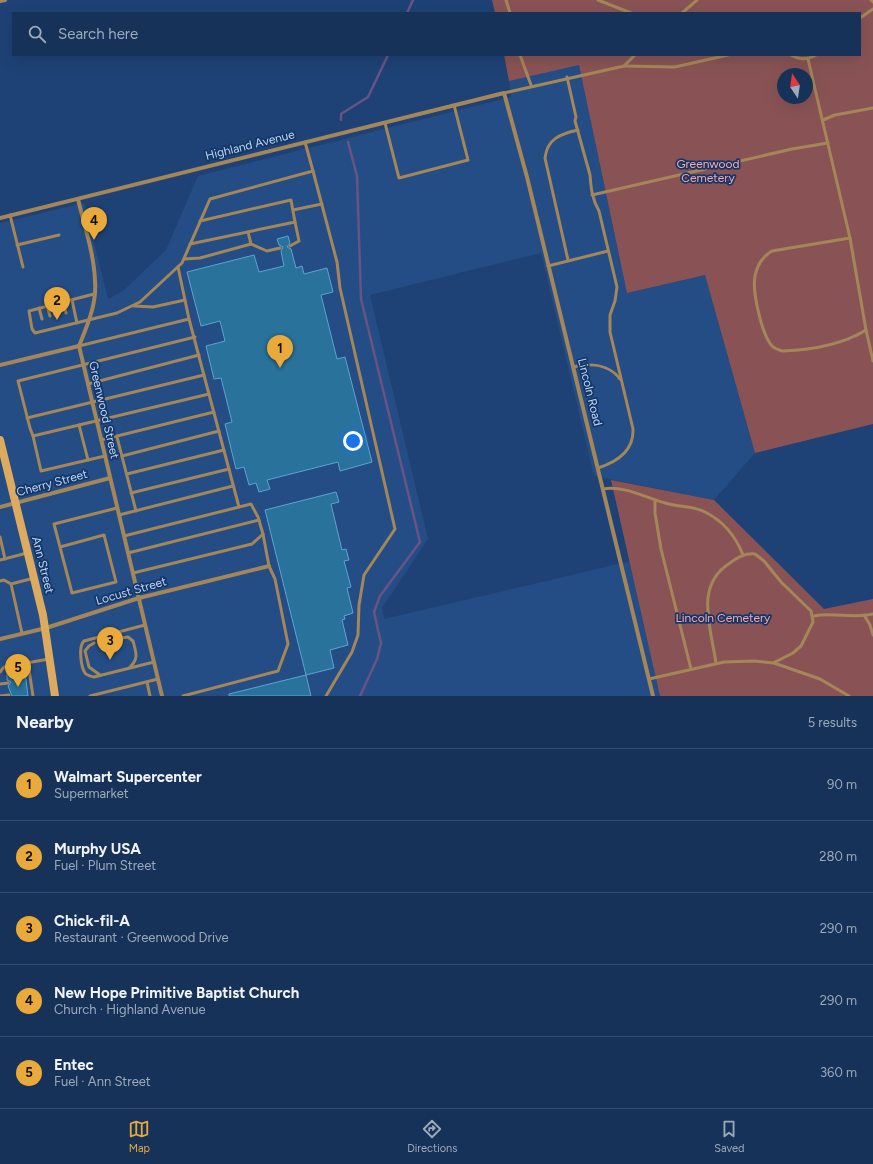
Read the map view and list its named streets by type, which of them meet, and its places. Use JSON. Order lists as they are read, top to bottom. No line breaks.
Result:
{"streets":{"main road":["Ann Street"],"street":["Highland Avenue","Lincoln Road","Greenwood Street","Cherry Street","Locust Street"]},"crossings":[["Highland Avenue","Lincoln Road"],["Greenwood Street","Cherry Street"],["Greenwood Street","Locust Street"],["Cherry Street","Ann Street"],["Ann Street","Locust Street"]],"parks":["Greenwood Cemetery","Lincoln Cemetery"],"north":"top","page":{"search":"Search here","pins":["4","2","1","3","5"],"heading":["Nearby","5 results"],"list":[{"mark":"1","name":"Walmart Supercenter","note":"Supermarket","value":"90 m"},{"mark":"2","name":"Murphy USA","note":"Fuel · Plum Street","value":"280 m"},{"mark":"3","name":"Chick-fil-A","note":"Restaurant · Greenwood Drive","value":"290 m"},{"mark":"4","name":"New Hope Primitive Baptist Church","note":"Church · Highland Avenue","value":"290 m"},{"mark":"5","name":"Entec","note":"Fuel · Ann Street","value":"360 m"}],"nav":["Map","Directions","Saved"]}}
